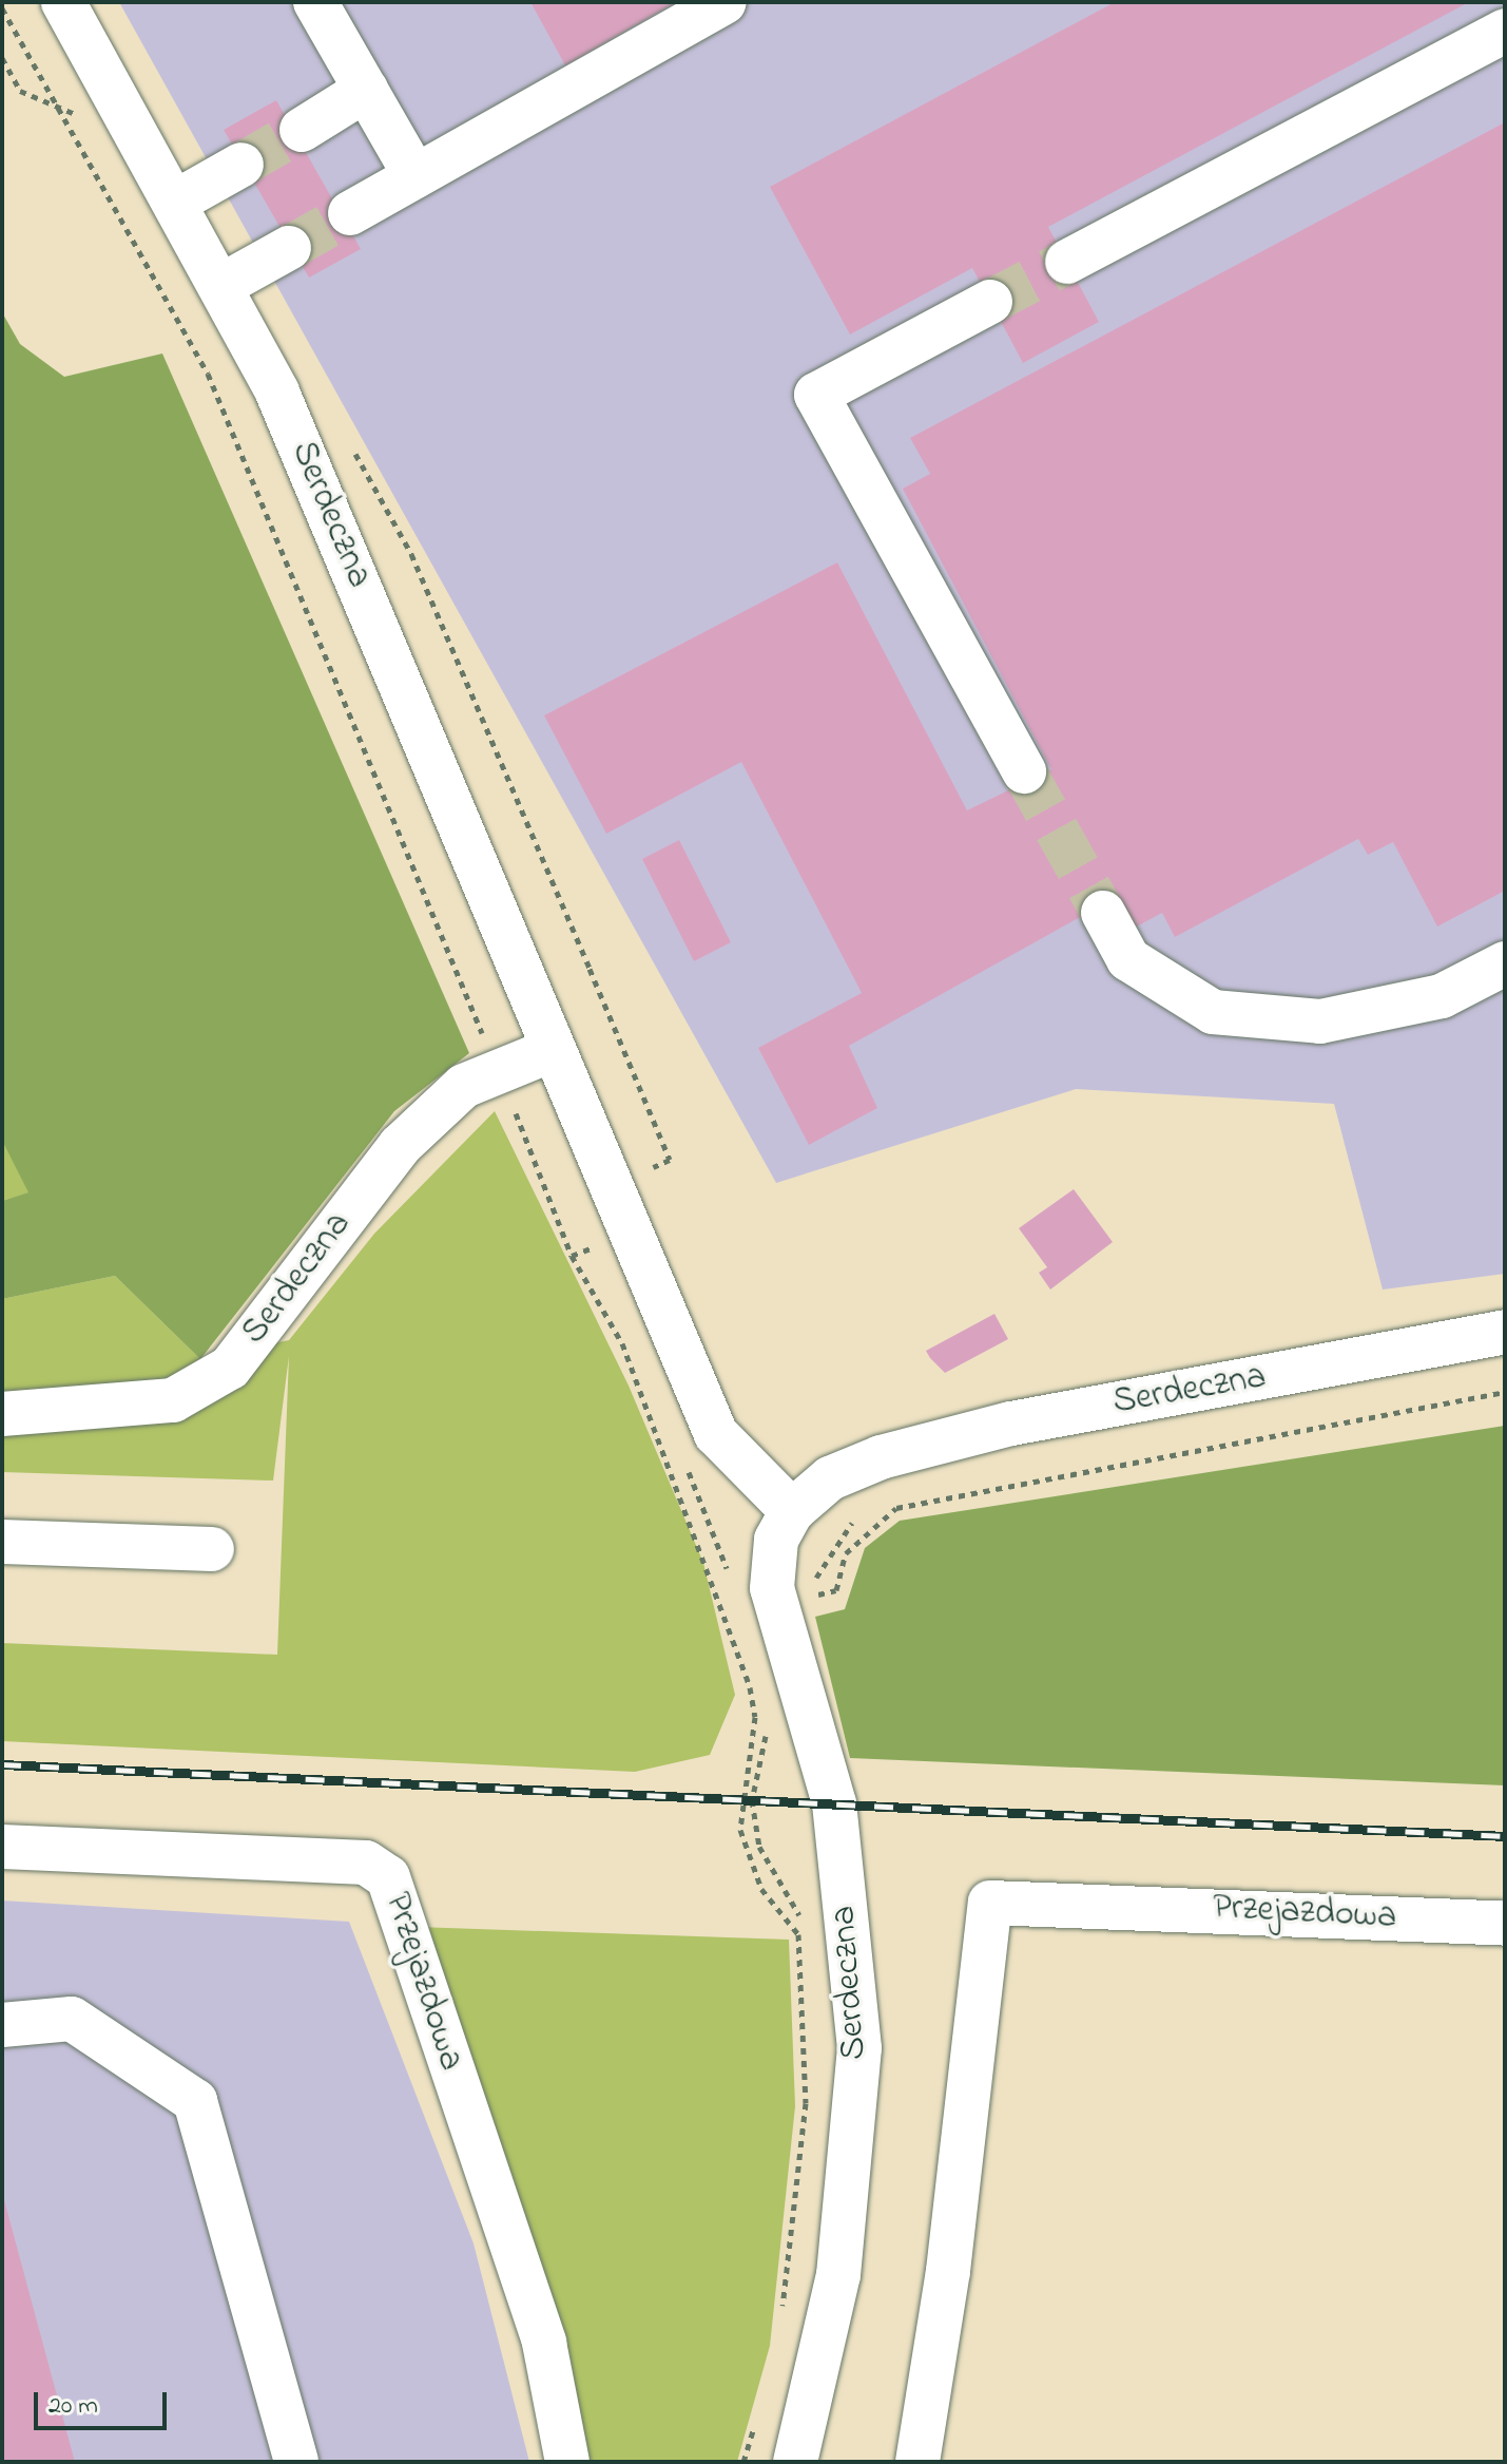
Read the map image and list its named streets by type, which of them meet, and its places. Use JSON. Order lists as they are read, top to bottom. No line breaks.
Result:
{"streets":{"street":["Serdeczna","Przejazdowa"]},"scale_bar":"20 m"}
